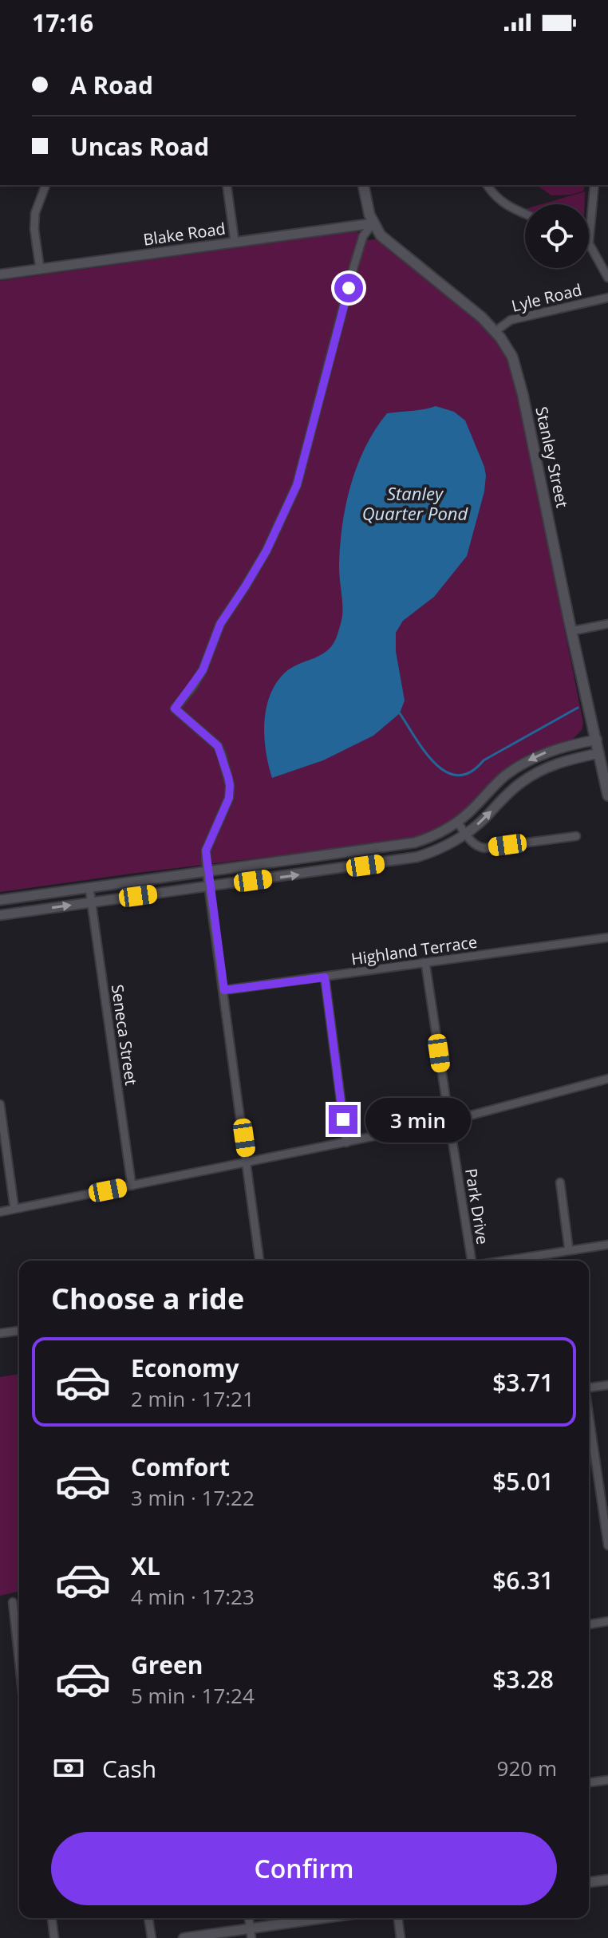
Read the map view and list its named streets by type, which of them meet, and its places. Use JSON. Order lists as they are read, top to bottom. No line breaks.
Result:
{"streets":{"main road":["Stanley Street"],"street":["Blake Road","Lyle Road","Highland Terrace","Seneca Street","Park Drive"]},"crossings":[["Blake Road","Stanley Street"],["Lyle Road","Stanley Street"],["Highland Terrace","Park Drive"]],"water":["Stanley Quarter Pond"],"page":{"status":"17:16","banner":["A Road","Uncas Road"],"bubble":"3 min","heading":"Choose a ride","list":[{"name":"Economy","note":"2 min · 17:21","value":"$3.71"},{"name":"Comfort","note":"3 min · 17:22","value":"$5.01"},{"name":"XL","note":"4 min · 17:23","value":"$6.31"},{"name":"Green","note":"5 min · 17:24","value":"$3.28"}],"pay":["Cash","920 m"],"buttons":"Confirm"}}
